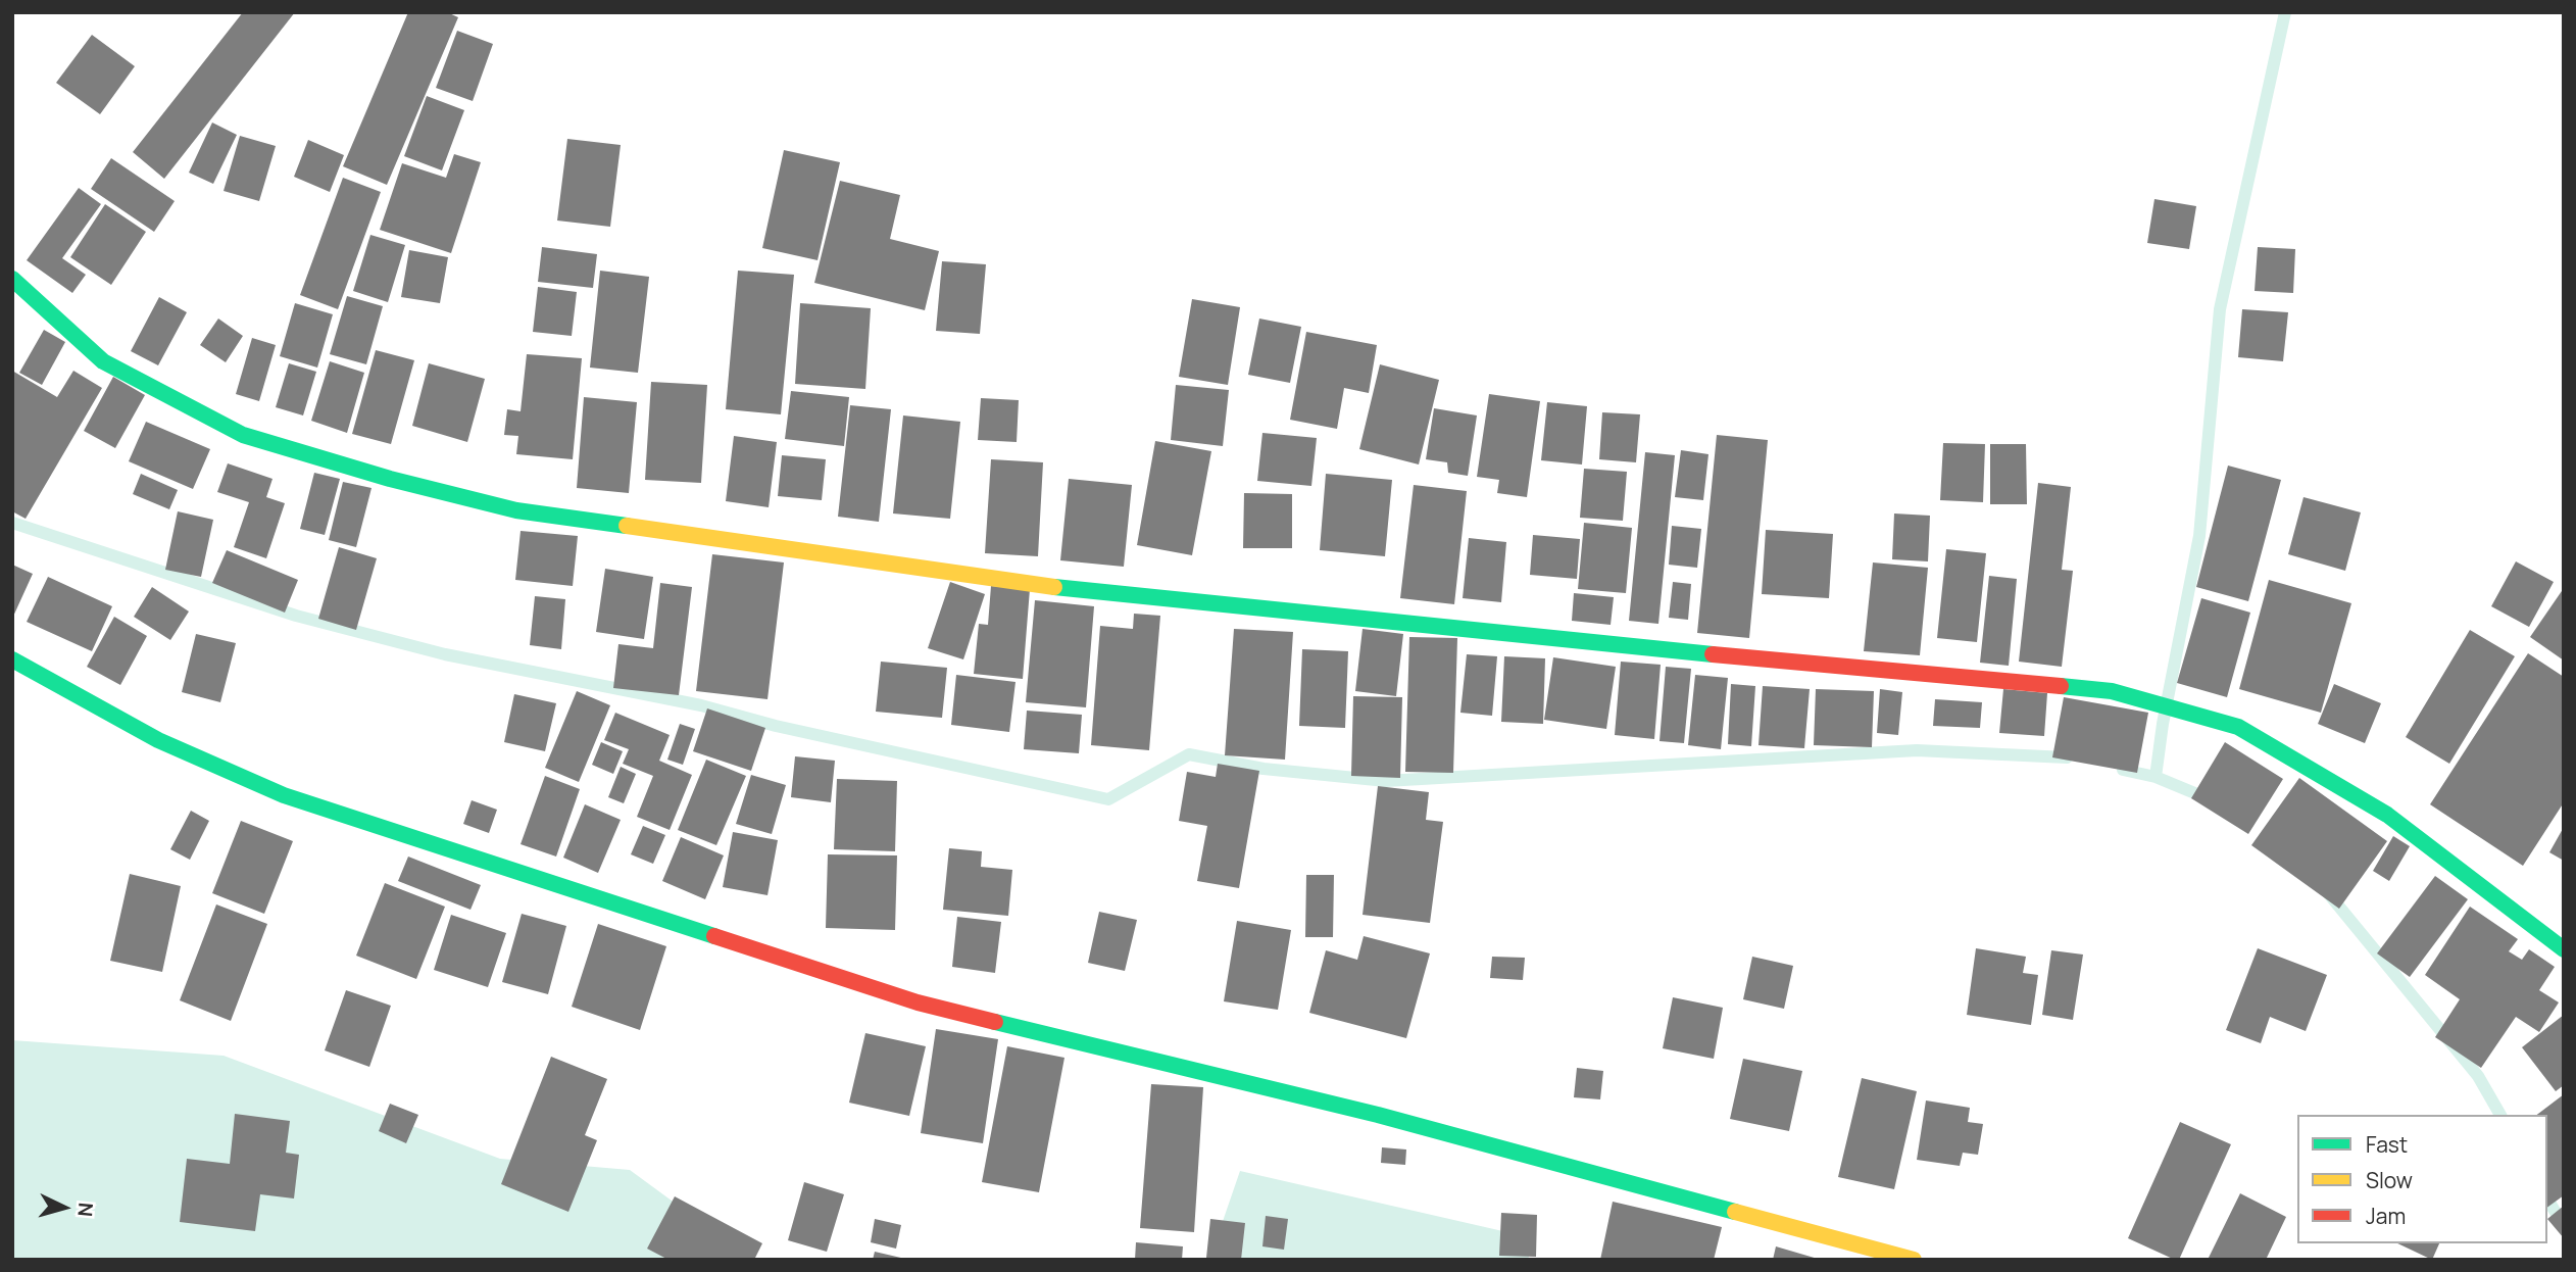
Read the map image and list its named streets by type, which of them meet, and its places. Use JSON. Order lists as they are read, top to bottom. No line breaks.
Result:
{"legend":["Fast","Slow","Jam"],"north":"right"}
